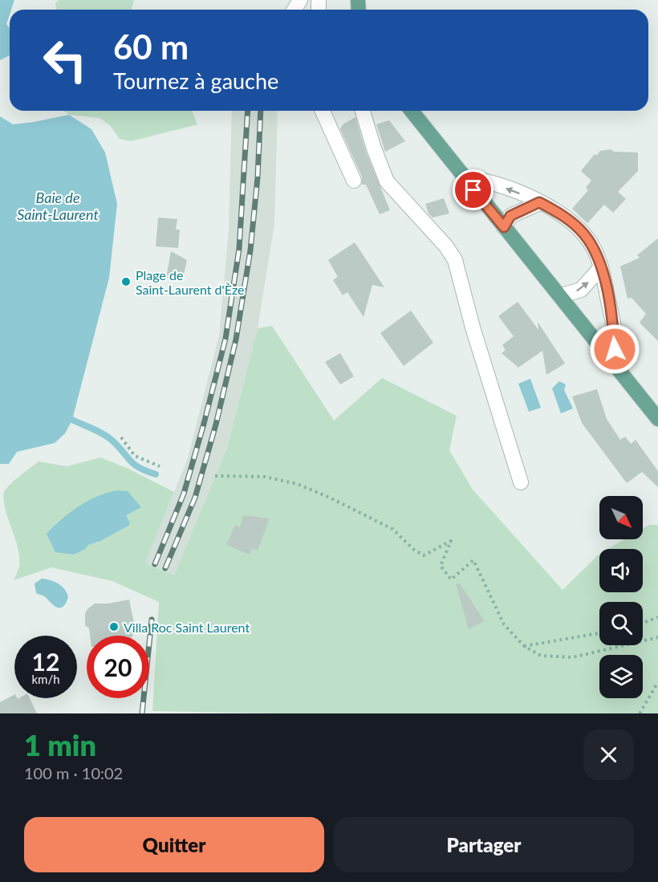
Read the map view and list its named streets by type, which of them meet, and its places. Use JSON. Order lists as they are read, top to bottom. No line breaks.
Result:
{"water":["Baie de Saint-Laurent"],"places":["Plage de Saint-Laurent d'Èze","Villa Roc Saint Laurent"],"north":"bottom right","page":{"turn":["60 m","Tournez à gauche"],"speed":"12 km/h","limit":"20","heading":["1 min","100 m · 10:02"],"buttons":["Quitter","Partager"]}}
